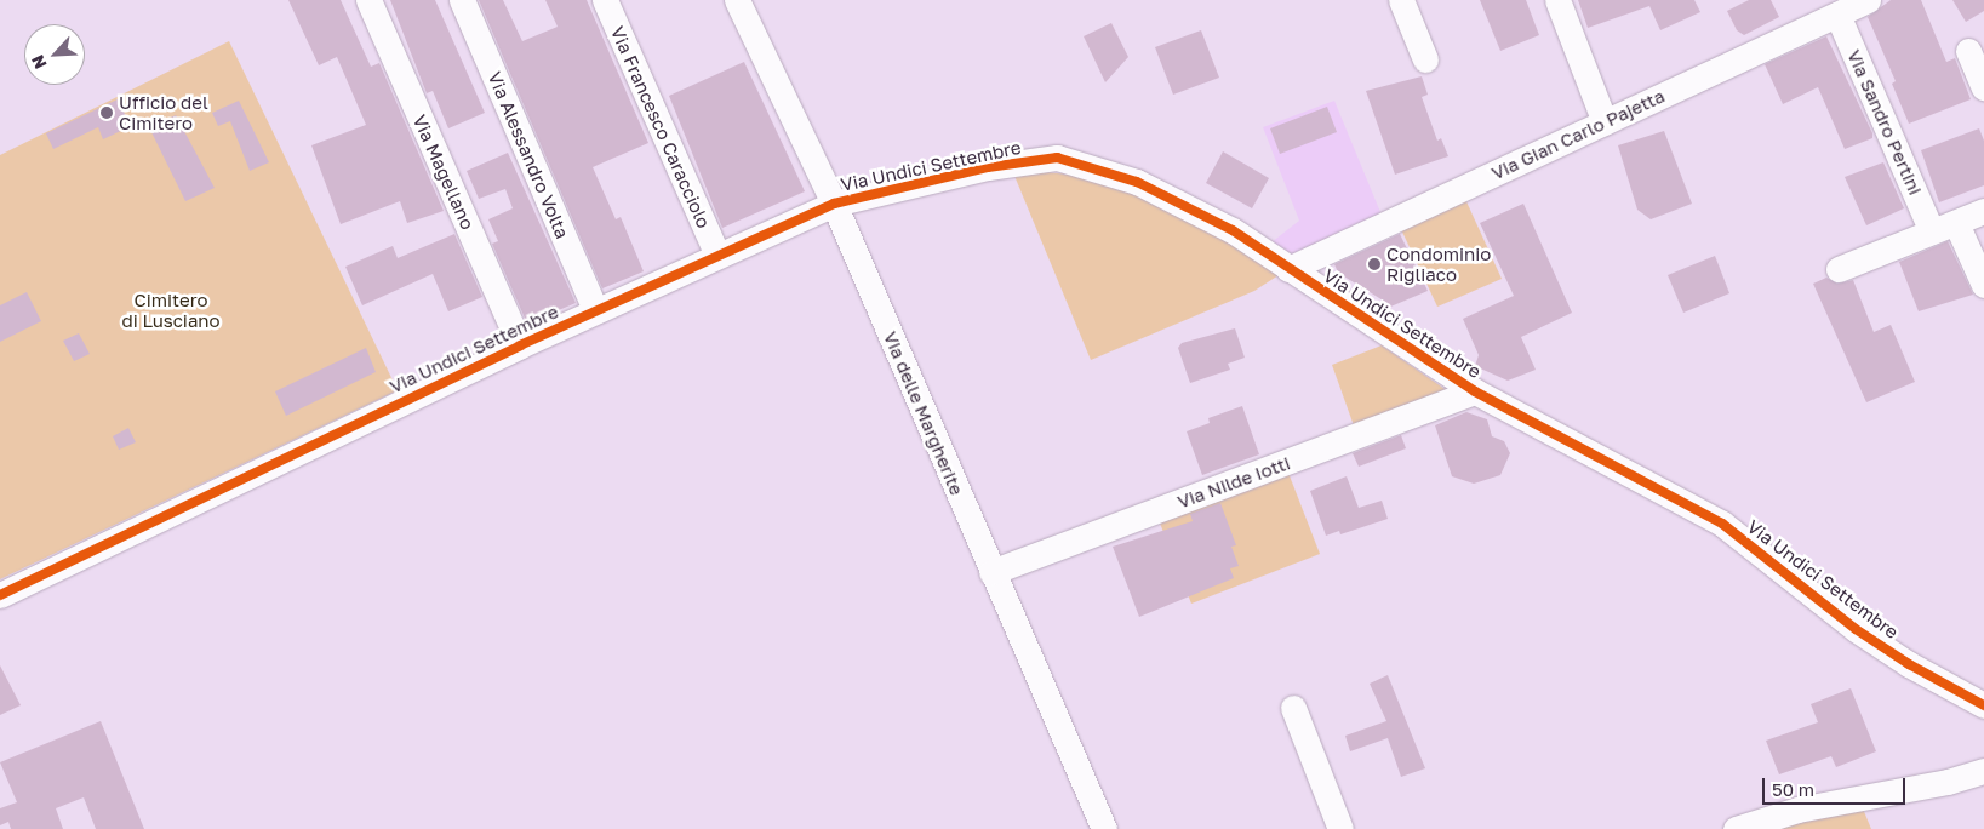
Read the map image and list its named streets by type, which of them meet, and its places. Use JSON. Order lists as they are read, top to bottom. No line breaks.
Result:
{"streets":{"street":["Via Sandro Pertini","Via Francesco Caracciolo","Via Gian Carlo Pajetta","Via Alessandro Volta","Via Undici Settembre","Via Magellano","Via delle Margherite","Via Nilde Iotti"]},"crossings":[["Via Sandro Pertini","Via Gian Carlo Pajetta"],["Via Francesco Caracciolo","Via Undici Settembre"],["Via Gian Carlo Pajetta","Via Undici Settembre"],["Via Alessandro Volta","Via Undici Settembre"],["Via Undici Settembre","Via Magellano"],["Via Undici Settembre","Via delle Margherite"],["Via Undici Settembre","Via Nilde Iotti"],["Via delle Margherite","Via Nilde Iotti"]],"parks":["Cimitero di Lusciano"],"places":["Ufficio del Cimitero","Condominio Rigliaco"],"scale_bar":"50 m","north":"bottom left"}
